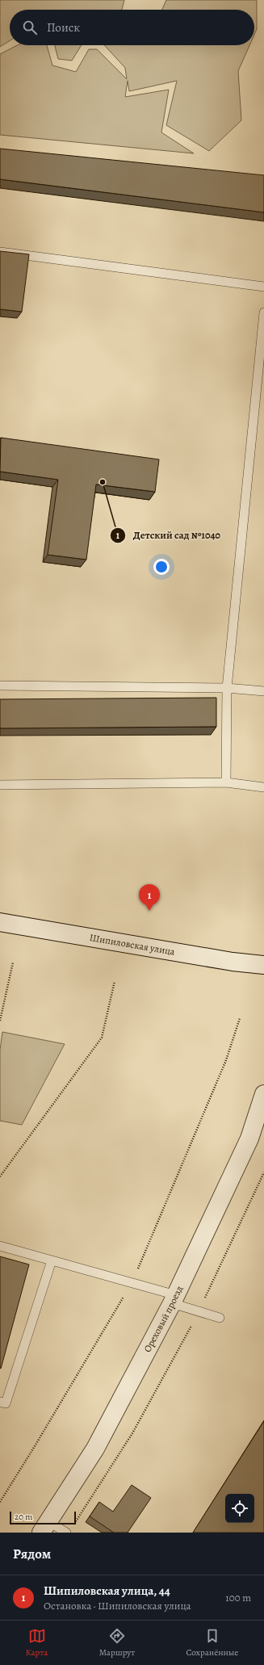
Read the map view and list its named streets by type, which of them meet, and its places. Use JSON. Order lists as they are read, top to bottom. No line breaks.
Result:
{"streets":{"street":["Шипиловская улица","Ореховый проезд"]},"places":["Детский сад №1040"],"scale_bar":"20 m","page":{"search":"Поиск","pins":"1","scale":"20 m","heading":"Рядом","list":[{"mark":"1","name":"Шипиловская улица, 44","note":"Остановка · Шипиловская улица","value":"100 m"}],"nav":["Карта","Маршрут","Сохранённые"]}}
